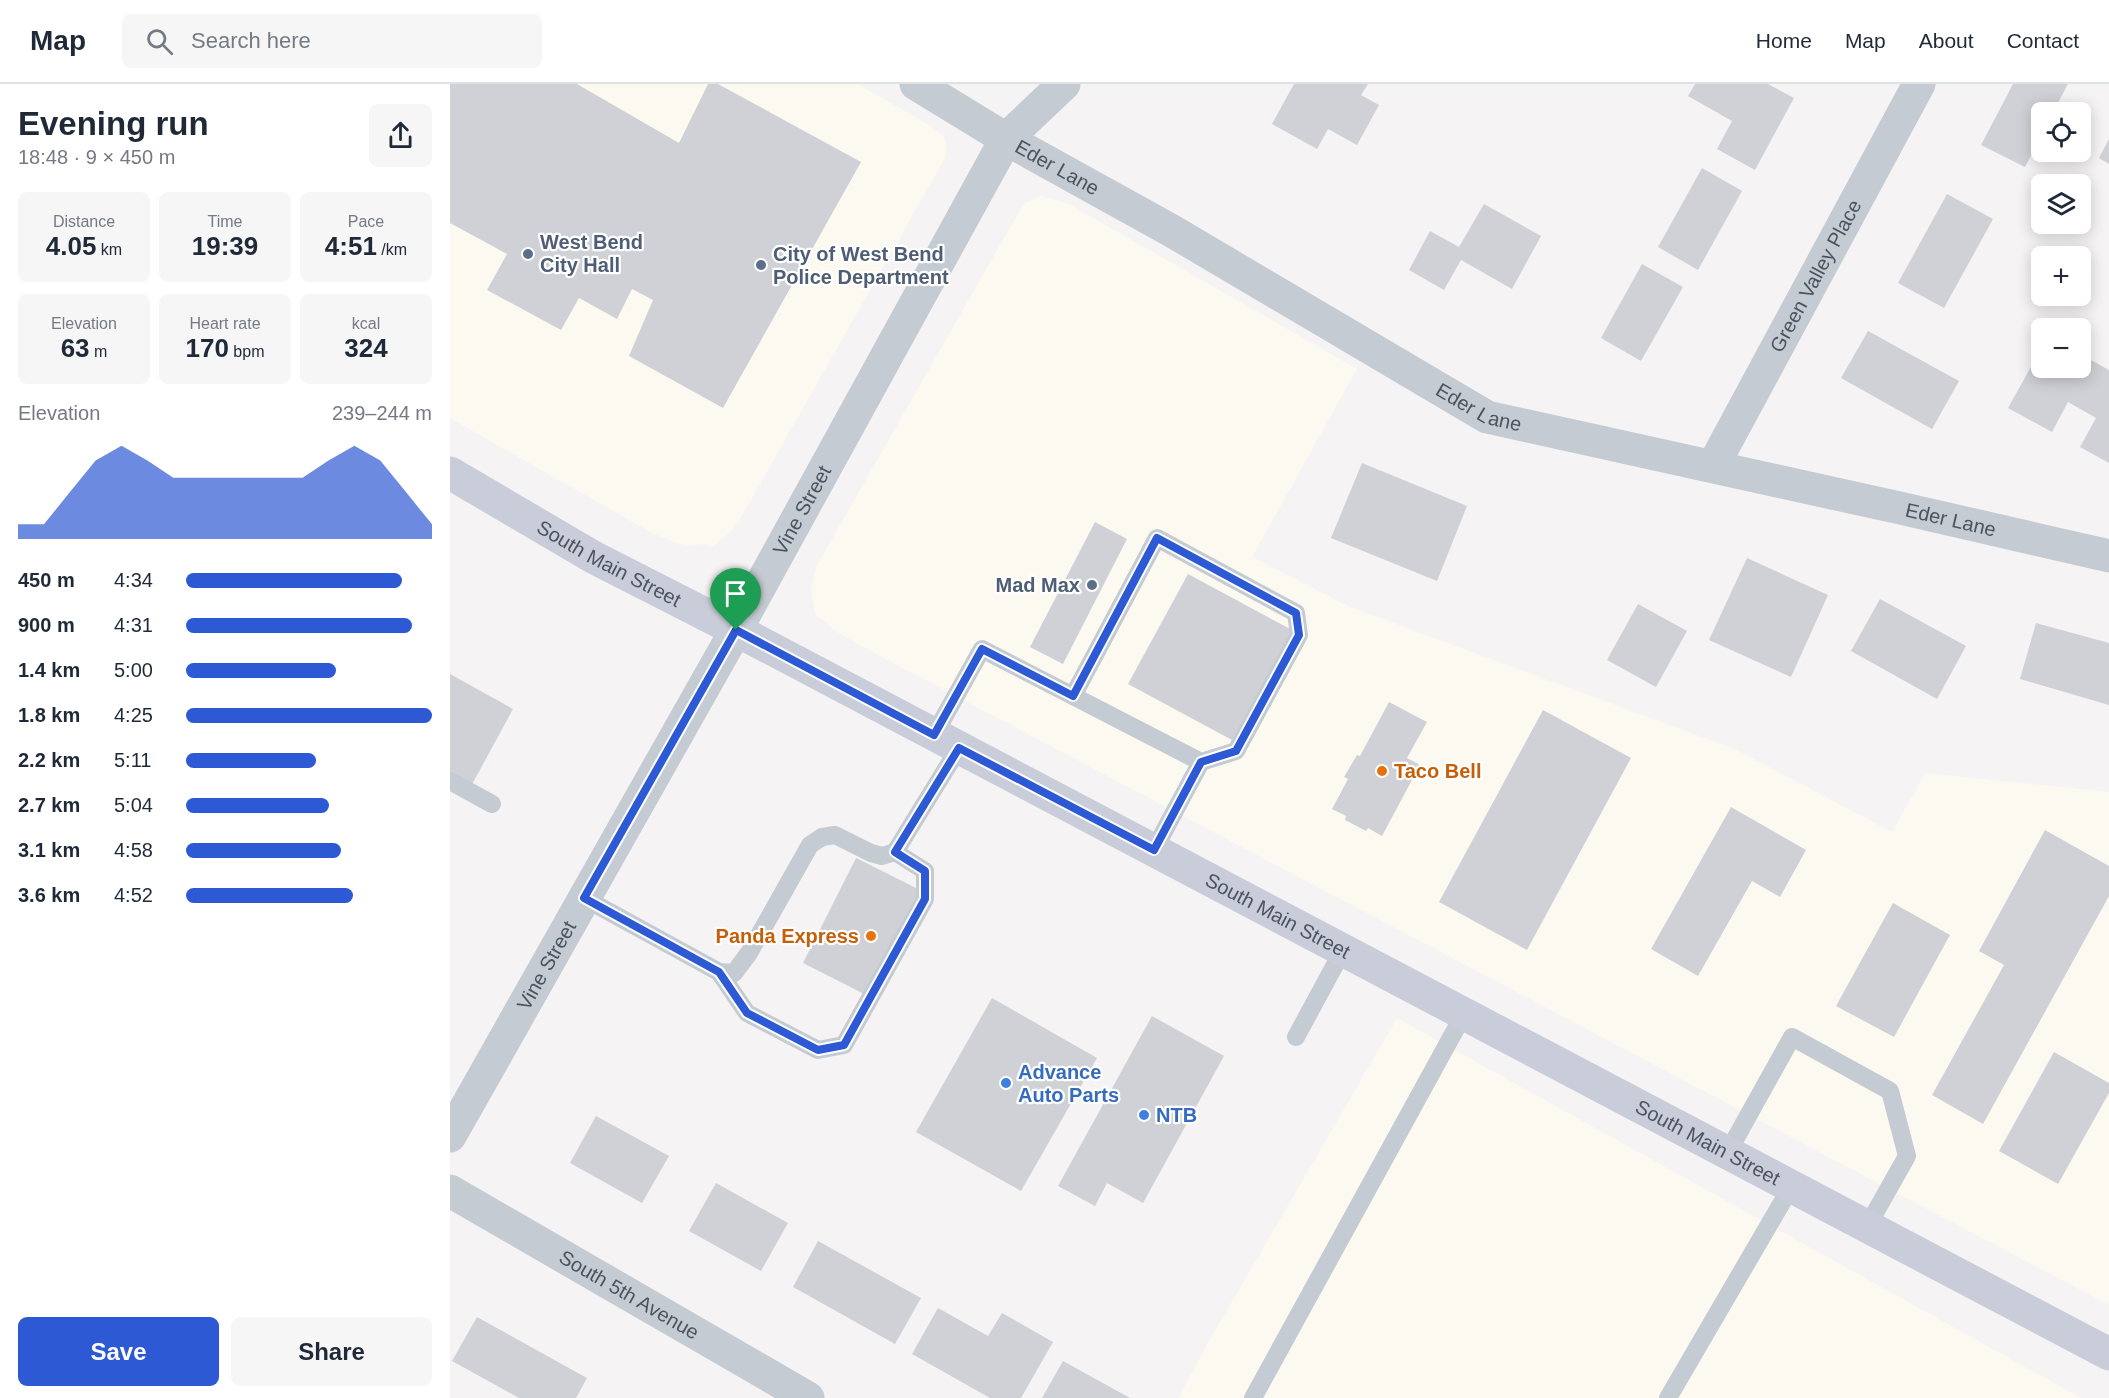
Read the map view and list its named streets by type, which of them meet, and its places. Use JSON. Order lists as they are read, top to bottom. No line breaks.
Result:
{"streets":{"main road":["South Main Street"],"street":["Eder Lane","Green Valley Place","Vine Street","South 5th Avenue"]},"crossings":[["Eder Lane","Green Valley Place"],["Eder Lane","Vine Street"],["Vine Street","South Main Street"]],"places":["West Bend City Hall","City of West Bend Police Department","Mad Max","Taco Bell","Panda Express","Advance Auto Parts","NTB"],"page":{"header":"Map","search":"Search here","nav":["Home","Map","About","Contact"],"heading":["Evening run","18:48 · 9 × 450 m"],"map_buttons":["+","−"],"stats":[["Distance","4.05 km"],["Time","19:39"],["Pace","4:51 /km"],["Elevation","63 m"],["Heart rate","170 bpm"],["kcal","324"]],"chart":["Elevation","239–244 m"],"list":[{"name":"450 m","note":"4:34"},{"name":"900 m","note":"4:31"},{"name":"1.4 km","note":"5:00"},{"name":"1.8 km","note":"4:25"},{"name":"2.2 km","note":"5:11"},{"name":"2.7 km","note":"5:04"},{"name":"3.1 km","note":"4:58"},{"name":"3.6 km","note":"4:52"}],"buttons":["Save","Share"]}}
